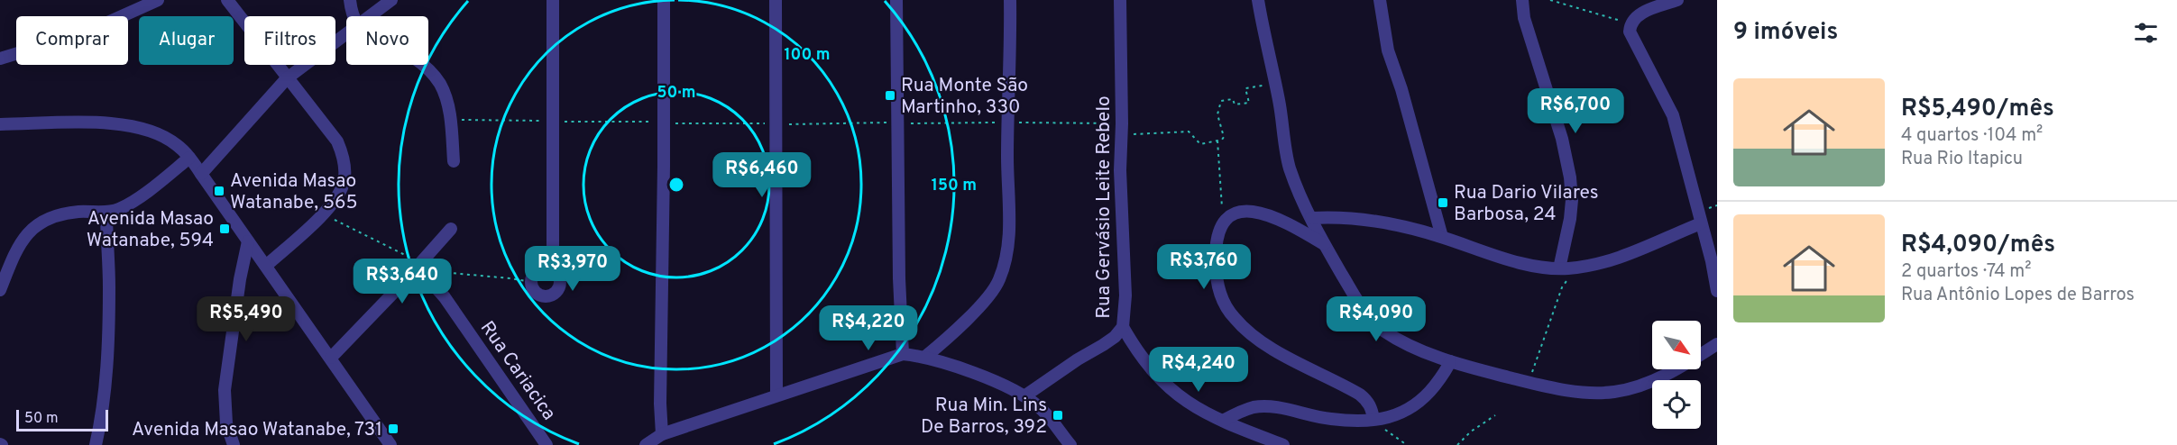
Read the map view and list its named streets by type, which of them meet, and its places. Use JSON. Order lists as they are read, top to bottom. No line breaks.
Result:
{"streets":{"street":["Rua Gervásio Leite Rebelo","Rua Cariacica"]},"places":{"transit":["Rua Monte São Martinho, 330","Avenida Masao Watanabe, 565","Rua Dario Vilares Barbosa, 24","Avenida Masao Watanabe, 594","Rua Min. Lins De Barros, 392","Avenida Masao Watanabe, 731"]},"scale_bar":"50 m","north":"bottom right","page":{"heading":"9 imóveis","chip":["Comprar","Alugar","Filtros","Novo"],"list":[{"name":"R$5,490/mês","note":"4 quartos · 104 m² · Rua Rio Itapicu"},{"name":"R$4,090/mês","note":"2 quartos · 74 m² · Rua Antônio Lopes de Barros"}],"price":["R$6,700","R$6,460","R$3,760","R$3,970","R$3,640","R$5,490","R$4,090","R$4,220","R$4,240"],"scale":"50 m"},"rings":["100 m","50 m","150 m"]}
